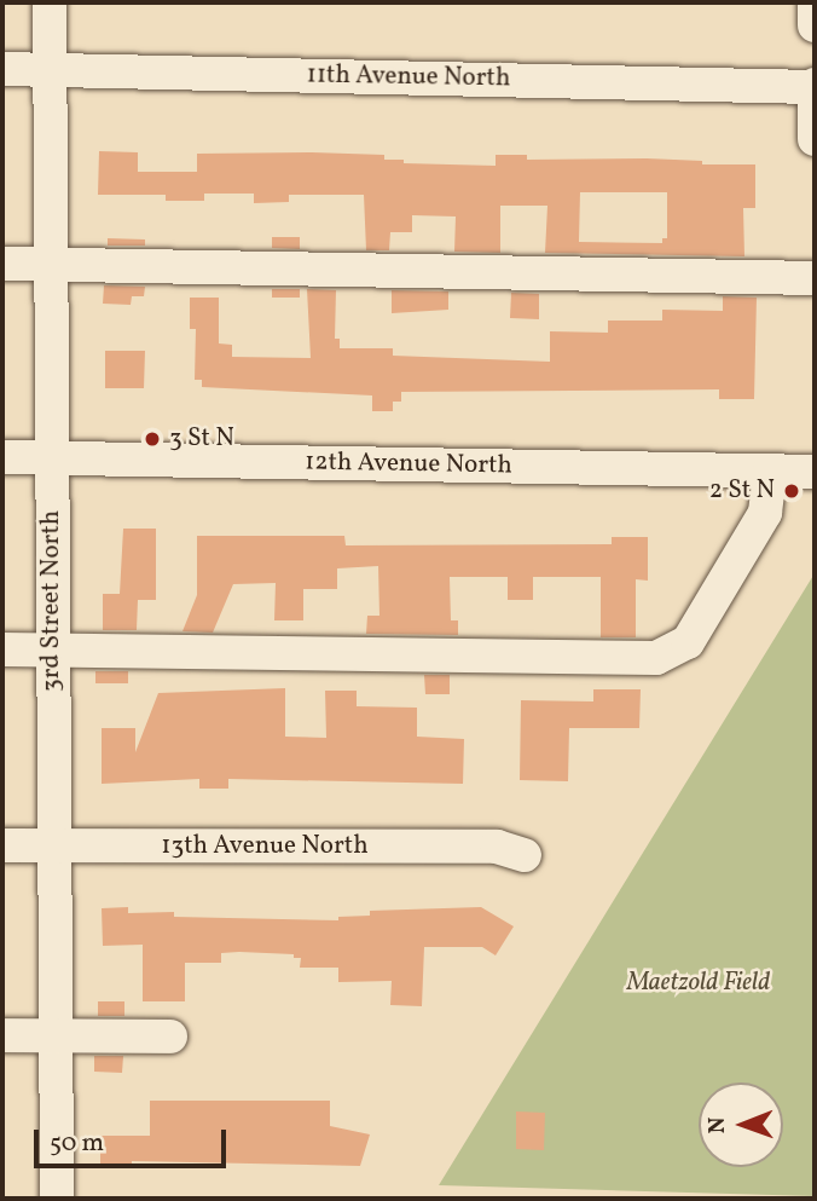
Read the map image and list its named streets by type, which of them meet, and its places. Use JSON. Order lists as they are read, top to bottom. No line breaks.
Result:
{"streets":{"street":["11th Avenue North","12th Avenue North","3rd Street North","13th Avenue North"]},"crossings":[["11th Avenue North","3rd Street North"],["12th Avenue North","3rd Street North"],["3rd Street North","13th Avenue North"]],"parks":["Maetzold Field"],"places":["3 St N","2 St N"],"scale_bar":"50 m","north":"left"}
